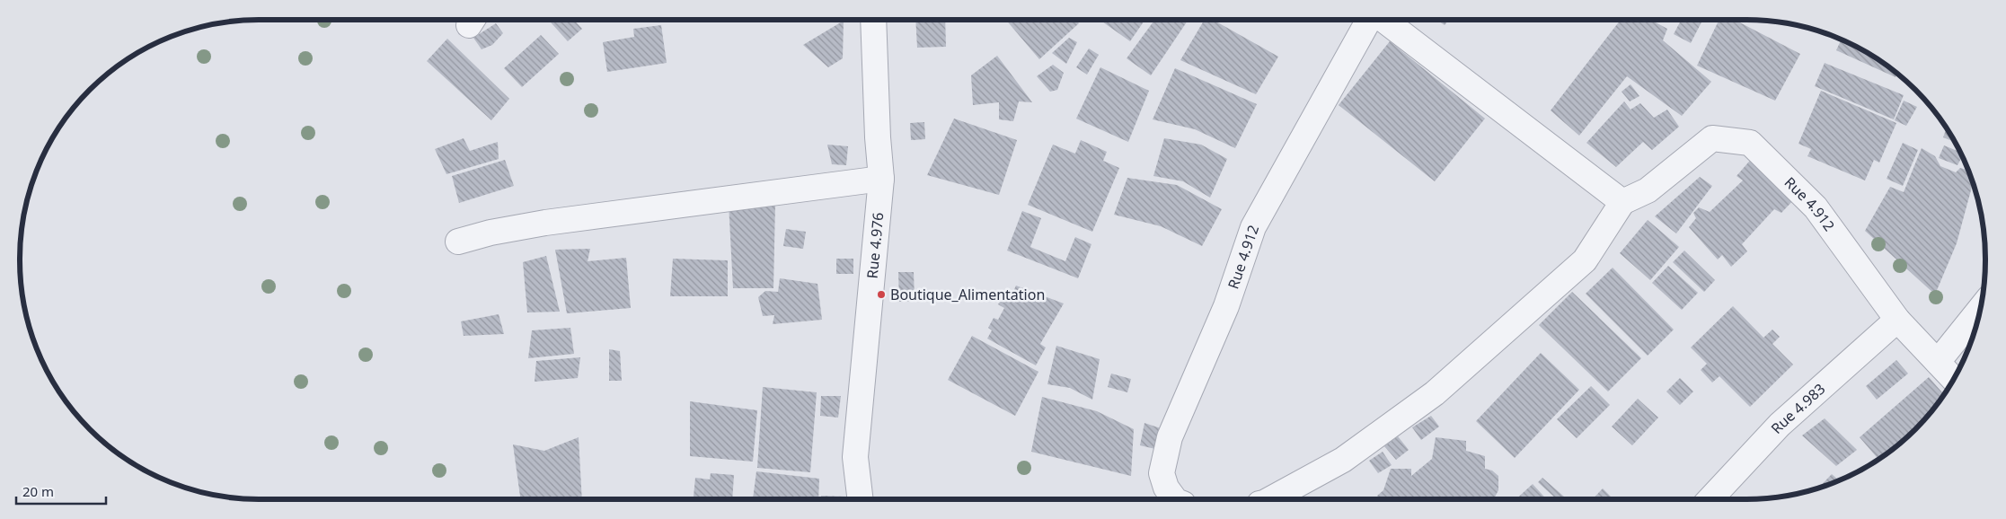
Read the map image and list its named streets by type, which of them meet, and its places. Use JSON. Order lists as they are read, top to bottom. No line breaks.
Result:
{"streets":{"street":["Rue 4.912","Rue 4.976","Rue 4.983"]},"crossings":[["Rue 4.912","Rue 4.983"]],"places":["Boutique_Alimentation"],"scale_bar":"20 m"}
